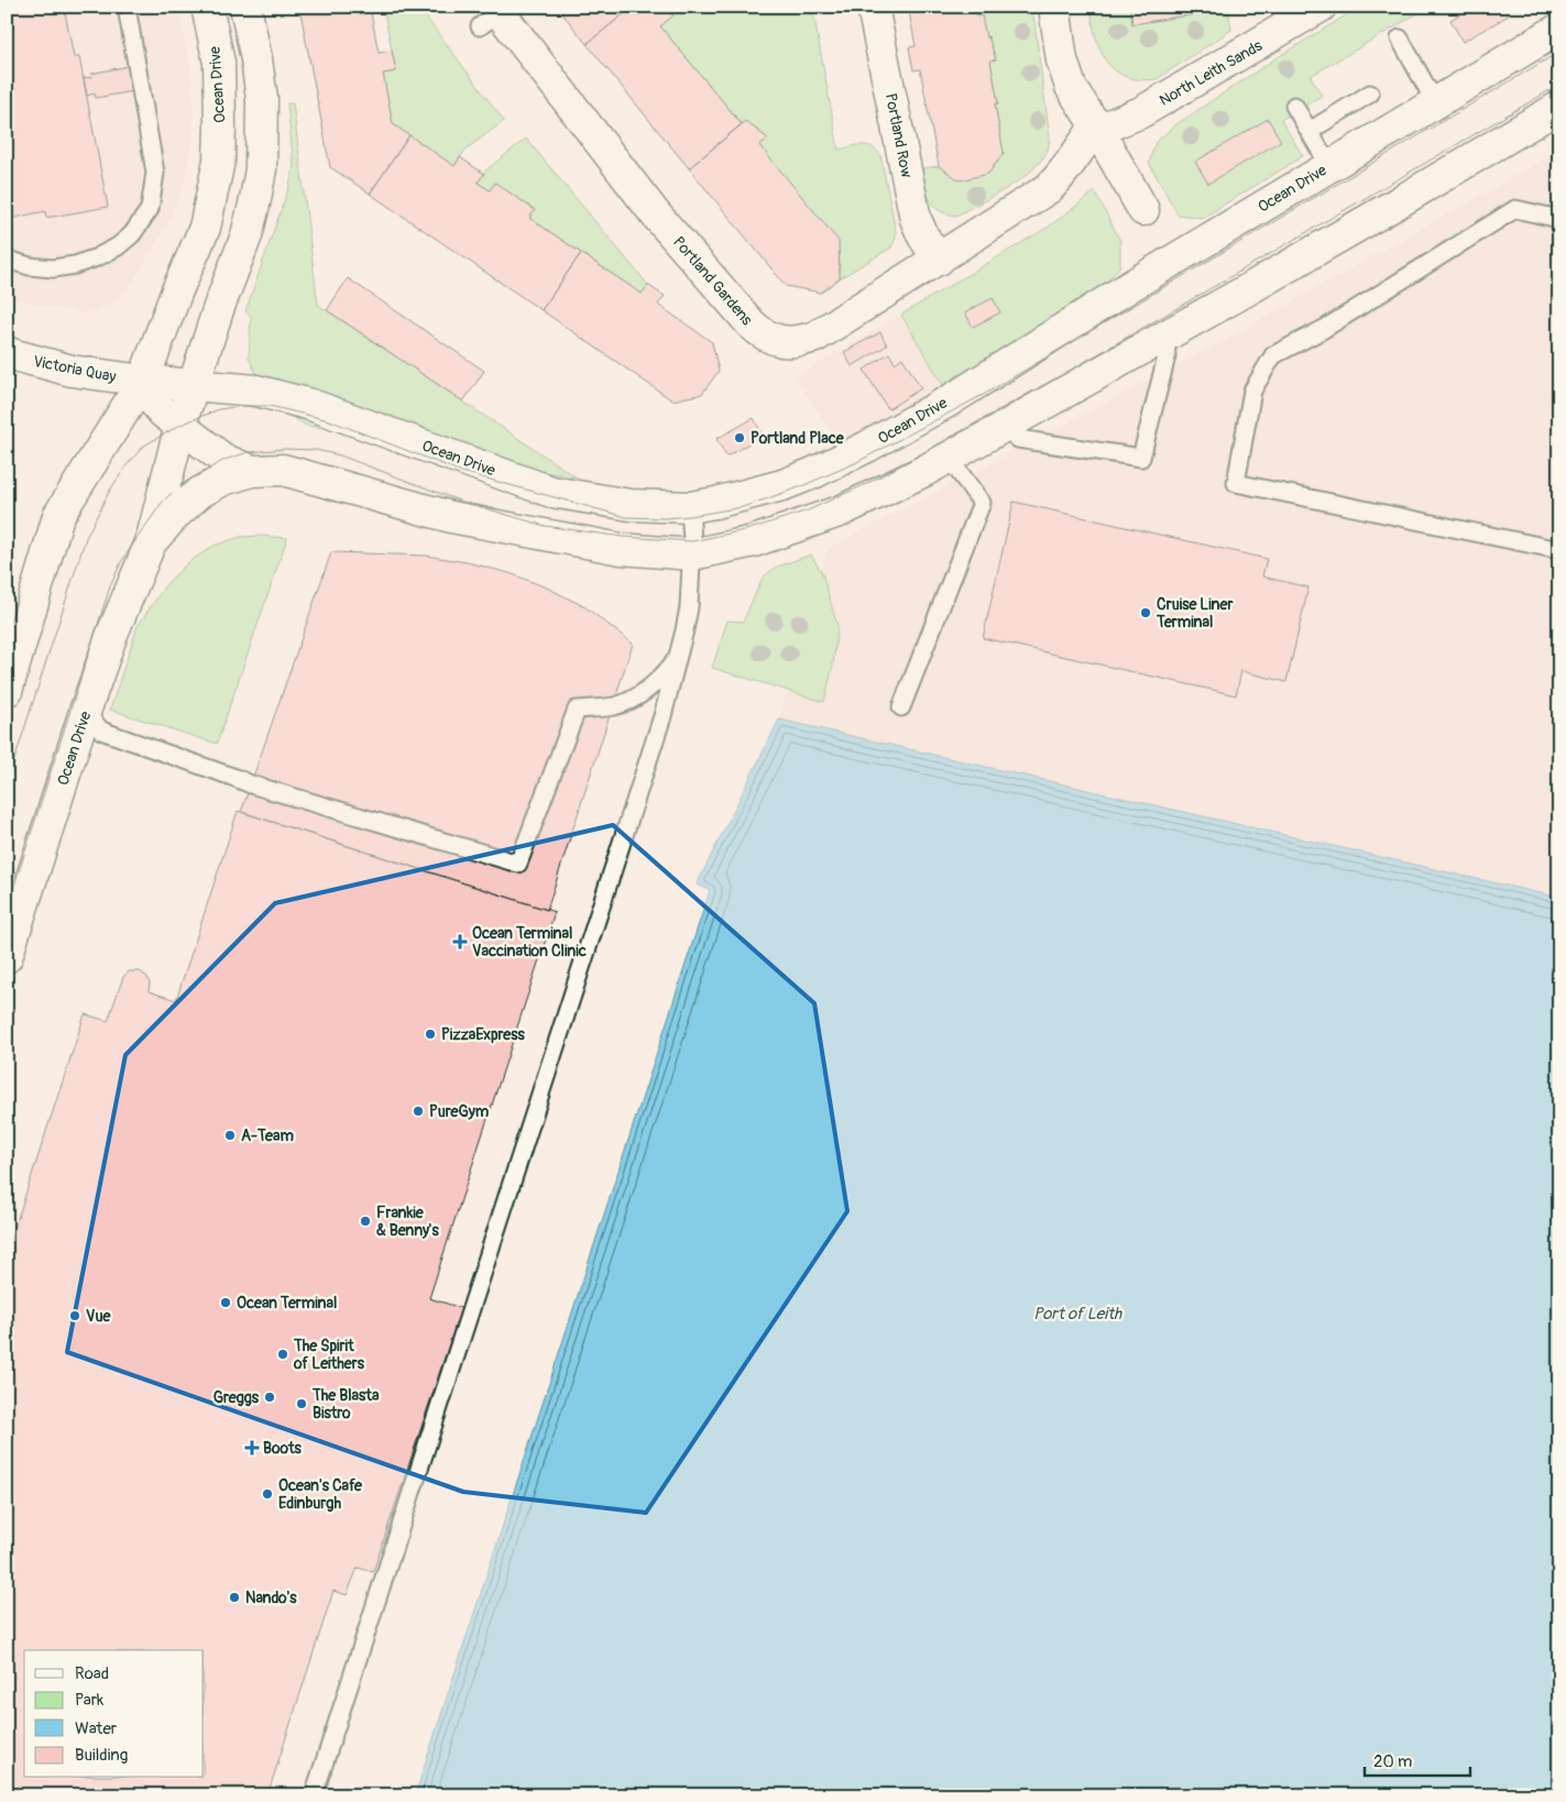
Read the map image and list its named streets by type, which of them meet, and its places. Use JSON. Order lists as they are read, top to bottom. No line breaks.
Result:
{"streets":{"street":["North Leith Sands","Ocean Drive","Portland Row","Portland Gardens","Victoria Quay"]},"crossings":[["North Leith Sands","Portland Gardens"],["Ocean Drive","Victoria Quay"],["Portland Row","Portland Gardens"]],"water":["Port of Leith"],"places":{"other":["Portland Place","Cruise Liner Terminal","PizzaExpress","PureGym","A-Team","Frankie & Benny's","Ocean Terminal","Vue","The Spirit of Leithers","Greggs","The Blasta Bistro","Ocean's Cafe Edinburgh","Nando's"],"health":["Ocean Terminal Vaccination Clinic","Boots"]},"legend":["Road","Park","Water","Building"],"scale_bar":"20 m"}
